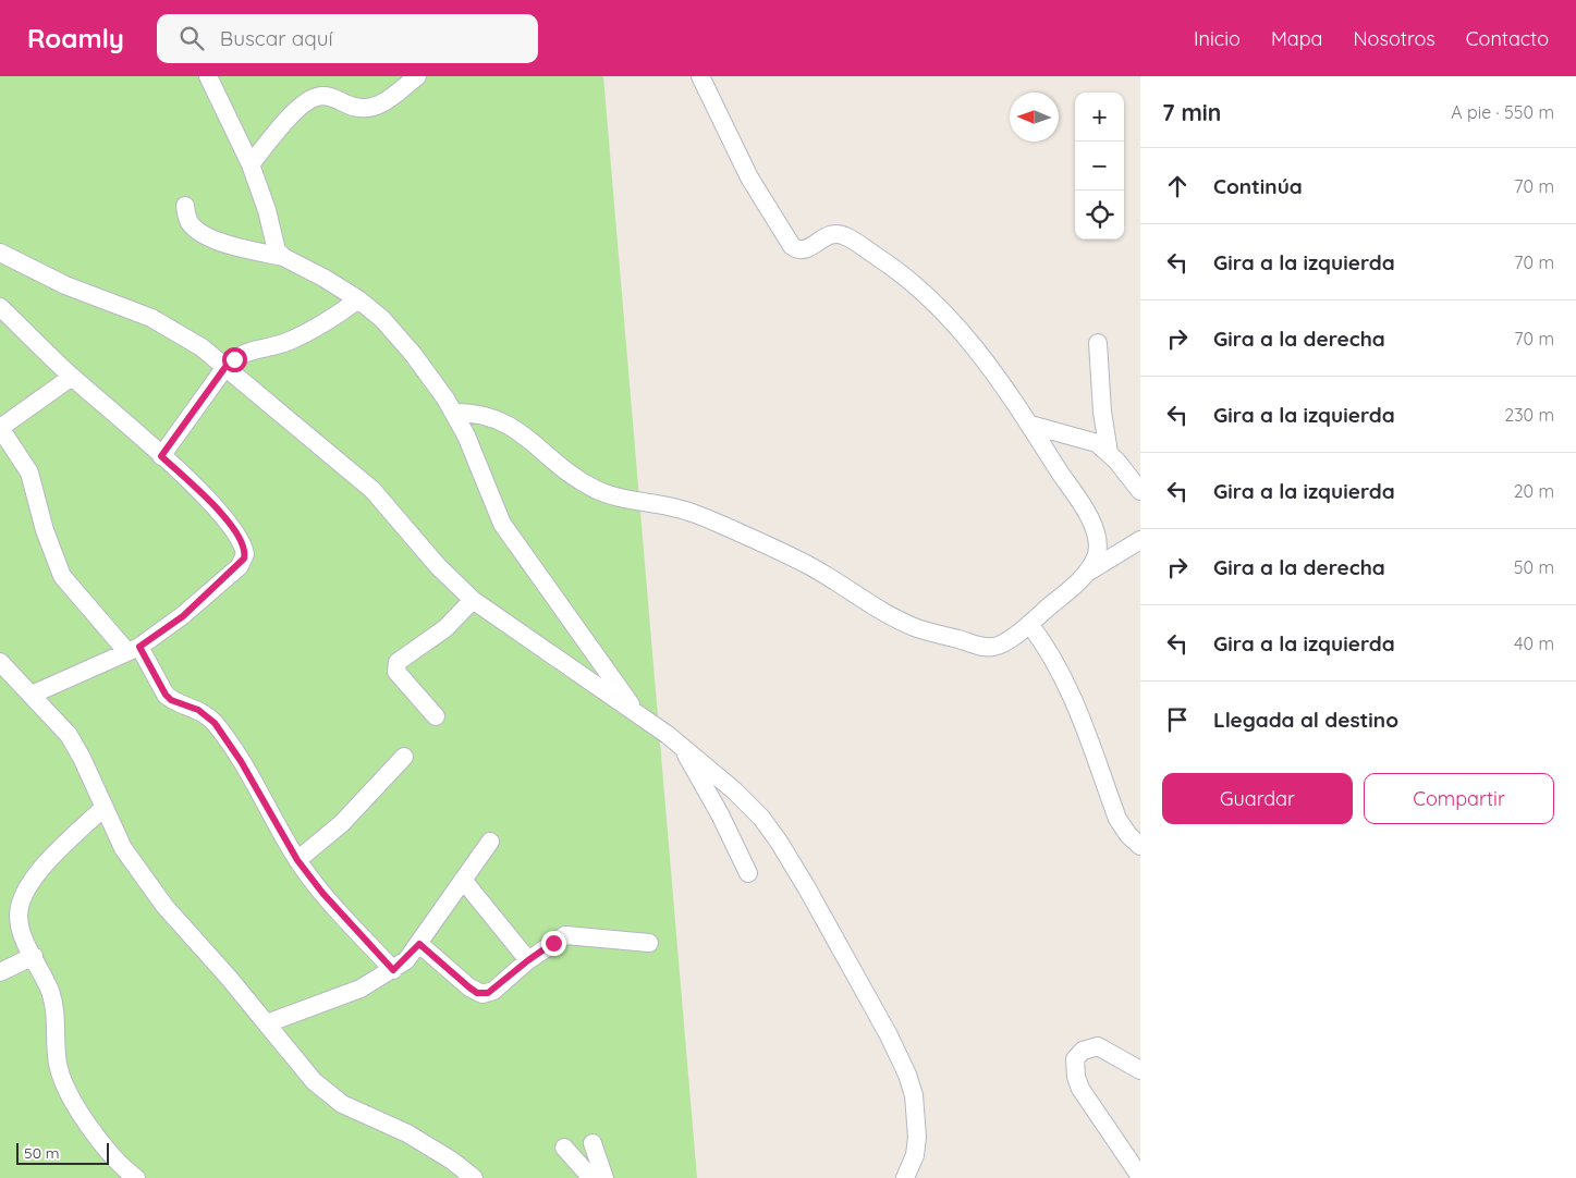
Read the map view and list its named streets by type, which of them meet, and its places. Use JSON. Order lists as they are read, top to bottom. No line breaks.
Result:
{"scale_bar":"50 m","north":"left","page":{"header":"Roamly","search":"Buscar aquí","nav":["Inicio","Mapa","Nosotros","Contacto"],"heading":["7 min","A pie · 550 m"],"map_buttons":["+","−"],"list":[["Continúa","70 m"],["Gira a la izquierda","70 m"],["Gira a la derecha","70 m"],["Gira a la izquierda","230 m"],["Gira a la izquierda","20 m"],["Gira a la derecha","50 m"],["Gira a la izquierda","40 m"],"Llegada al destino"],"buttons":["Guardar","Compartir"],"scale":"50 m"}}
